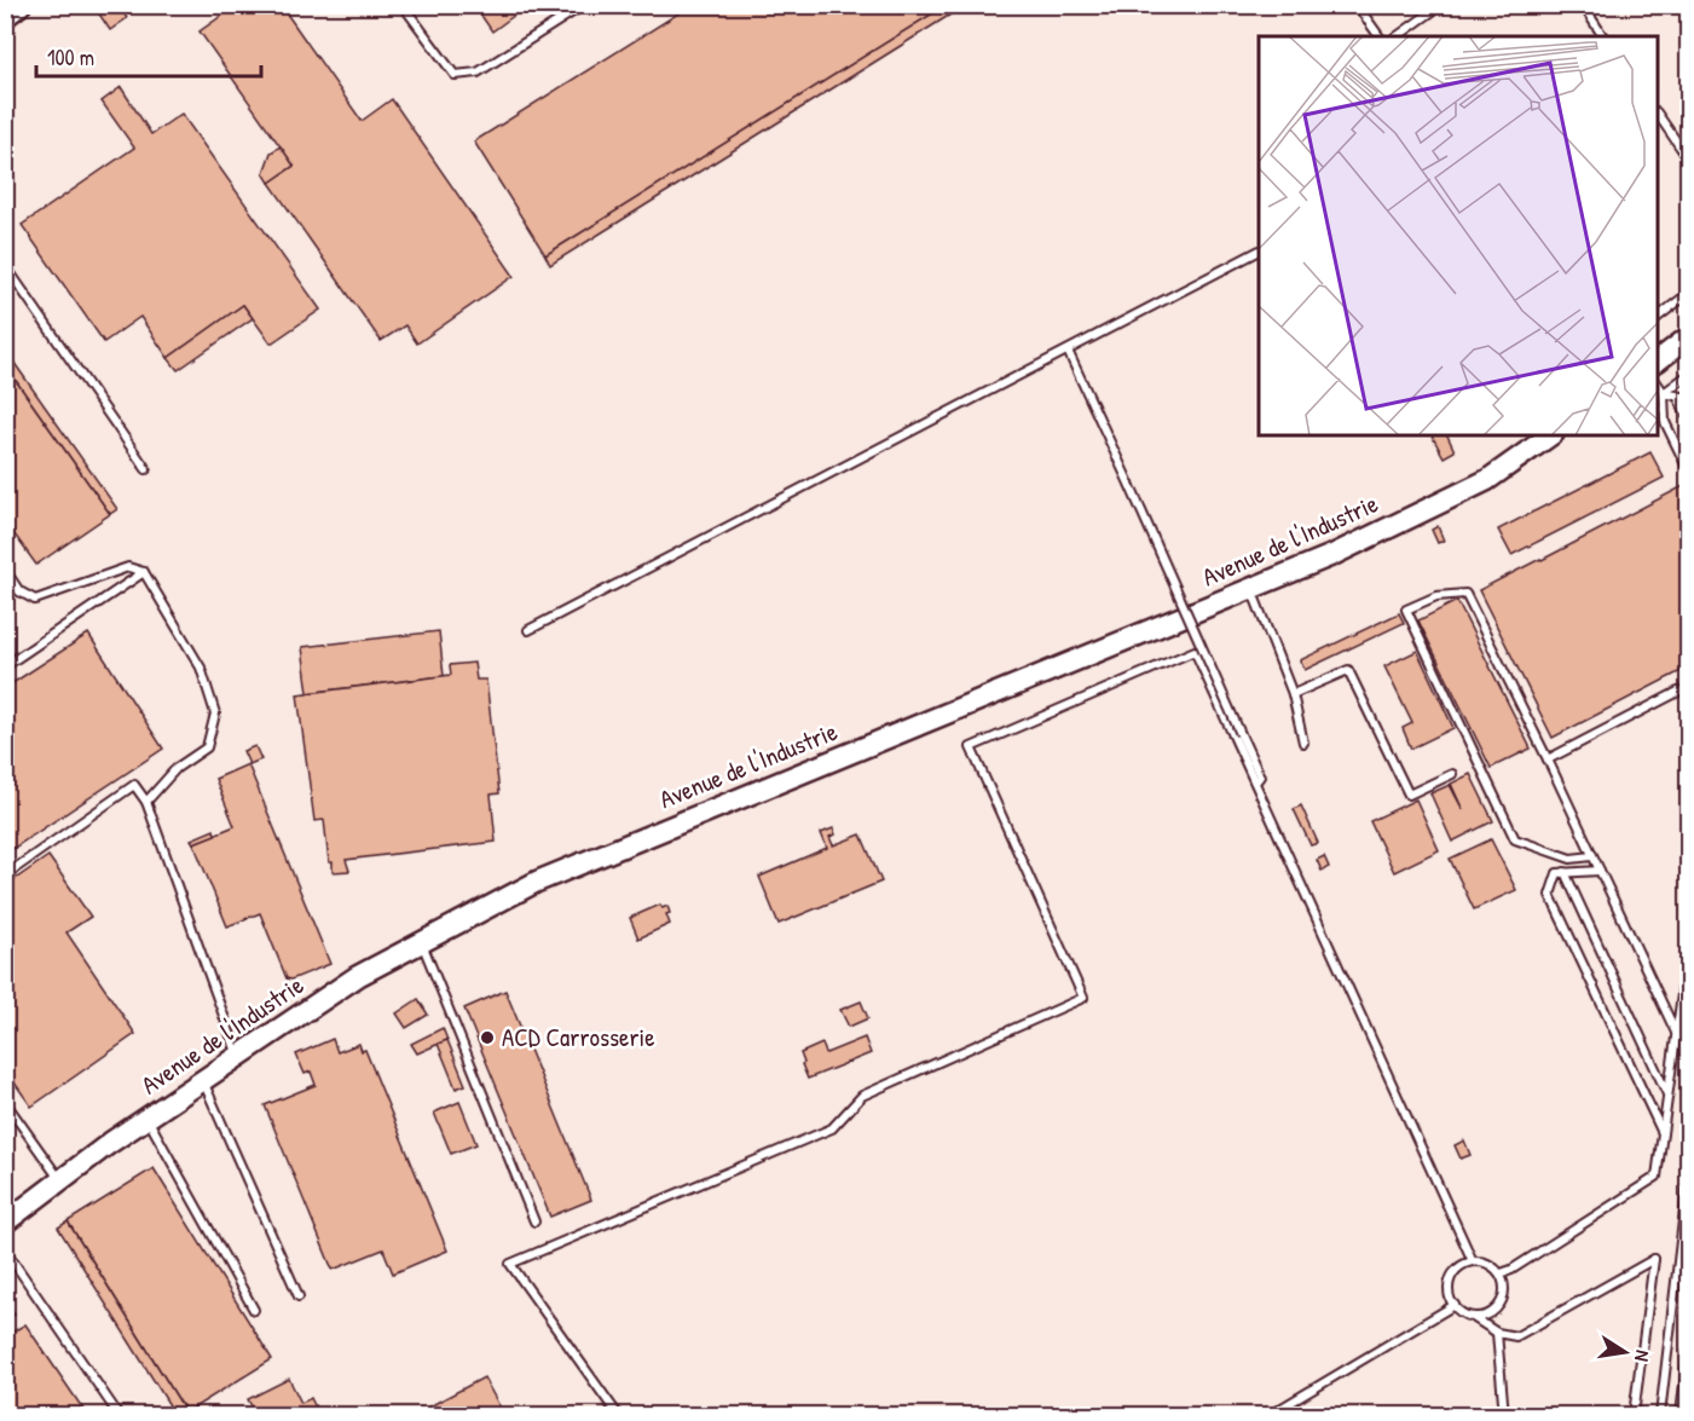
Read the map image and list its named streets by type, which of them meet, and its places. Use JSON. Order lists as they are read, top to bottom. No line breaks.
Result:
{"streets":{"street":["Avenue de l'Industrie"]},"places":["ACD Carrosserie"],"scale_bar":"100 m","north":"right"}
